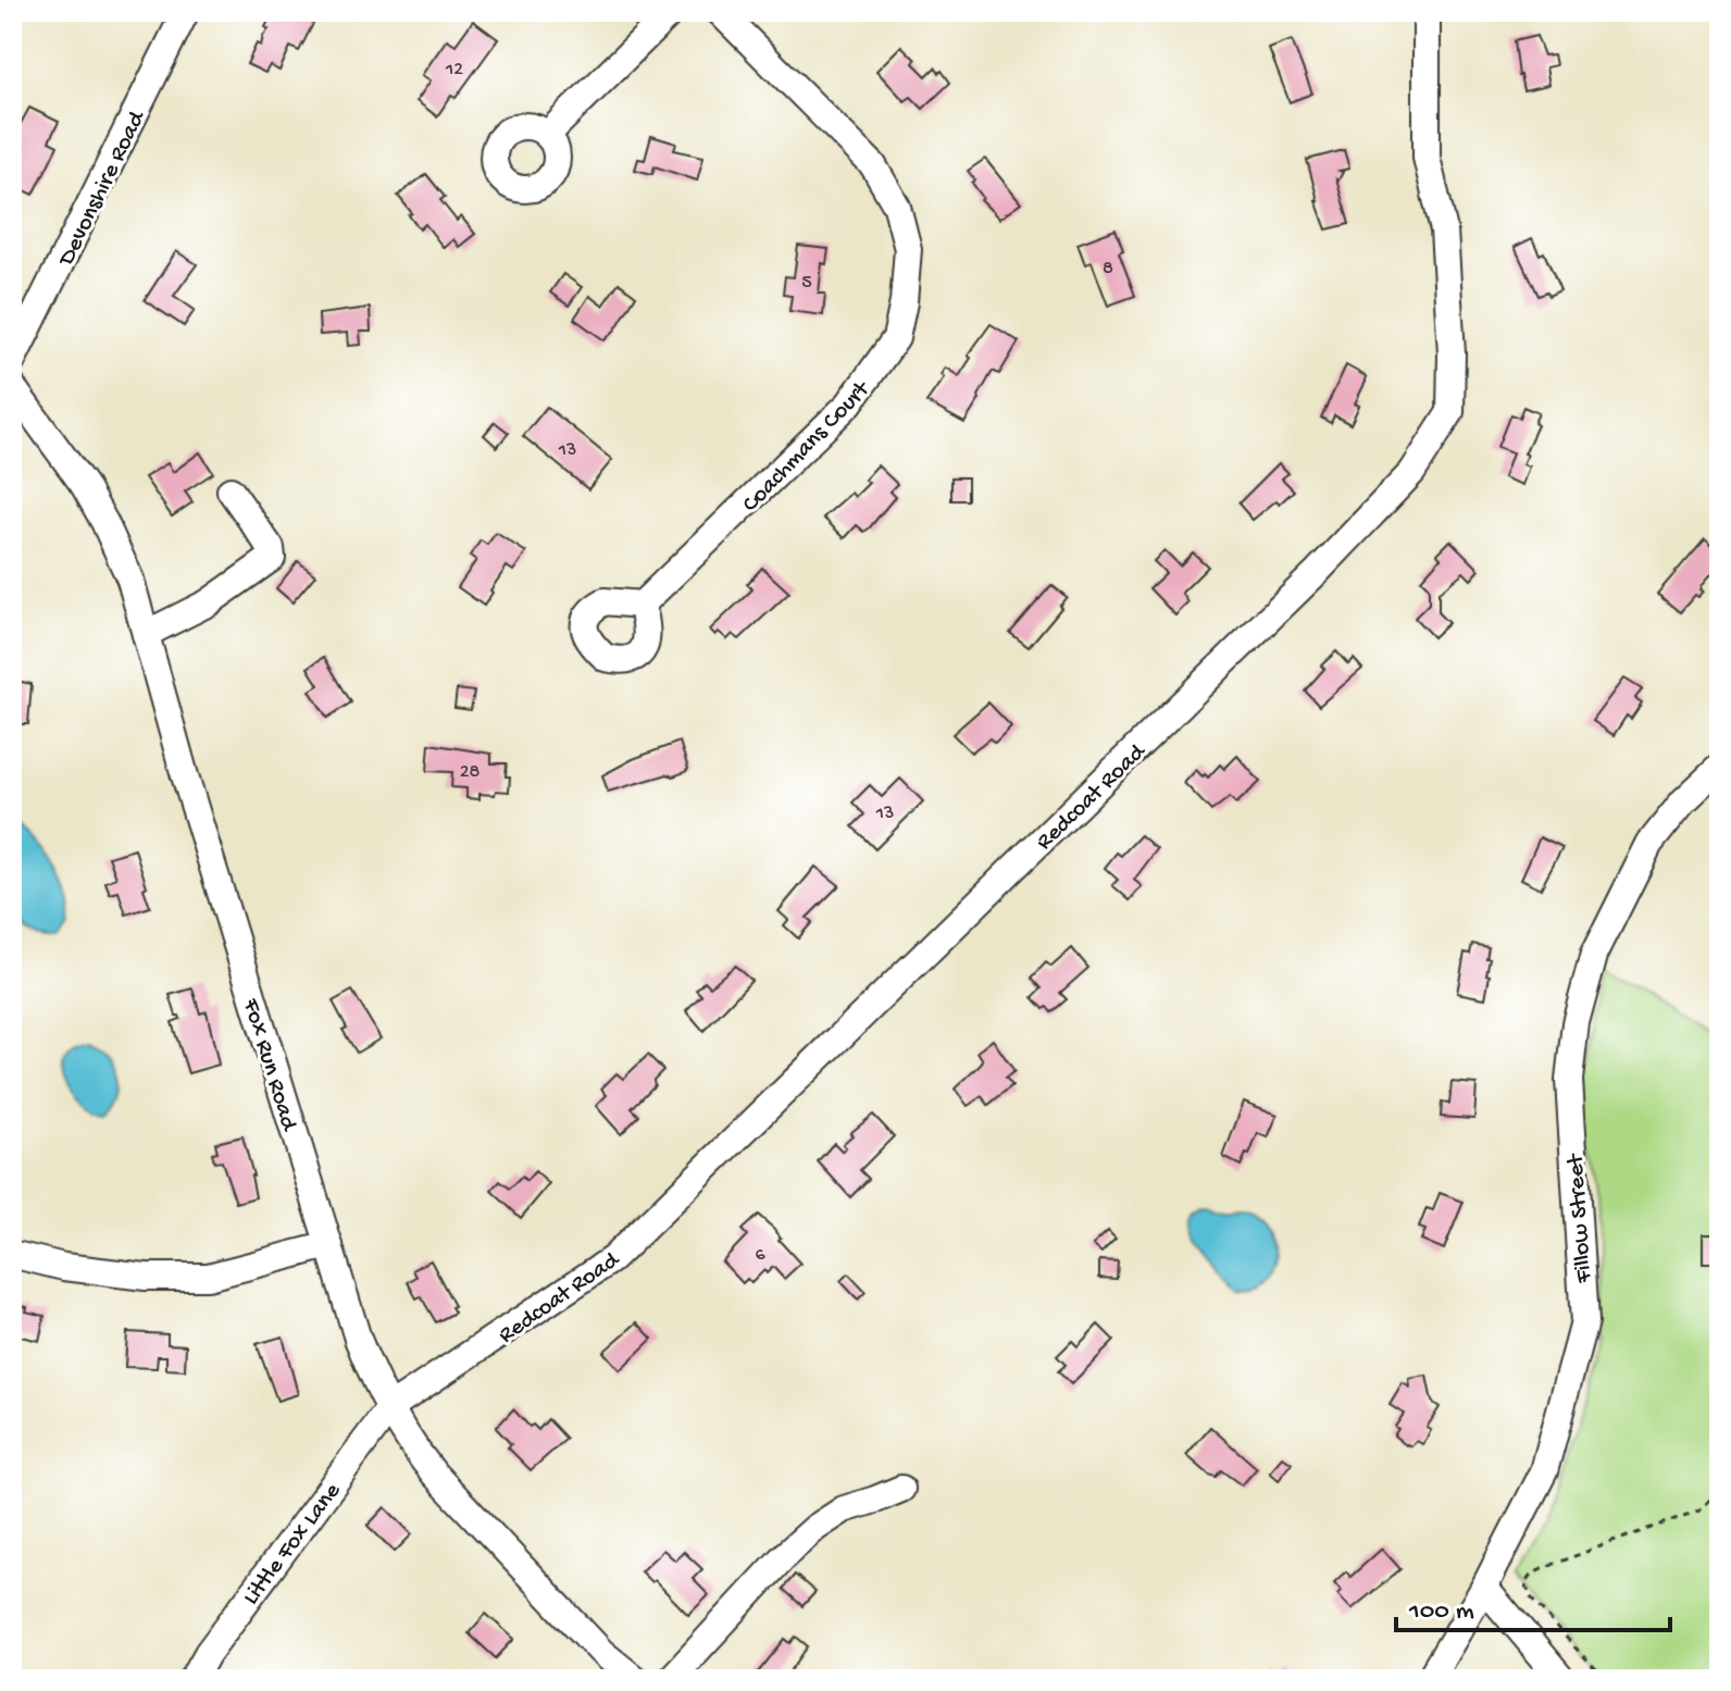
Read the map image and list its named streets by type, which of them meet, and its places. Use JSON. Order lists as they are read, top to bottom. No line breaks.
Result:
{"streets":{"street":["Devonshire Road","Coachmans Court","Redcoat Road","Fox Run Road","Fillow Street","Little Fox Lane"]},"crossings":[["Redcoat Road","Fox Run Road"],["Redcoat Road","Little Fox Lane"],["Fox Run Road","Little Fox Lane"]],"house_numbers":["12","8","5","13","28","13","6"],"scale_bar":"100 m"}
